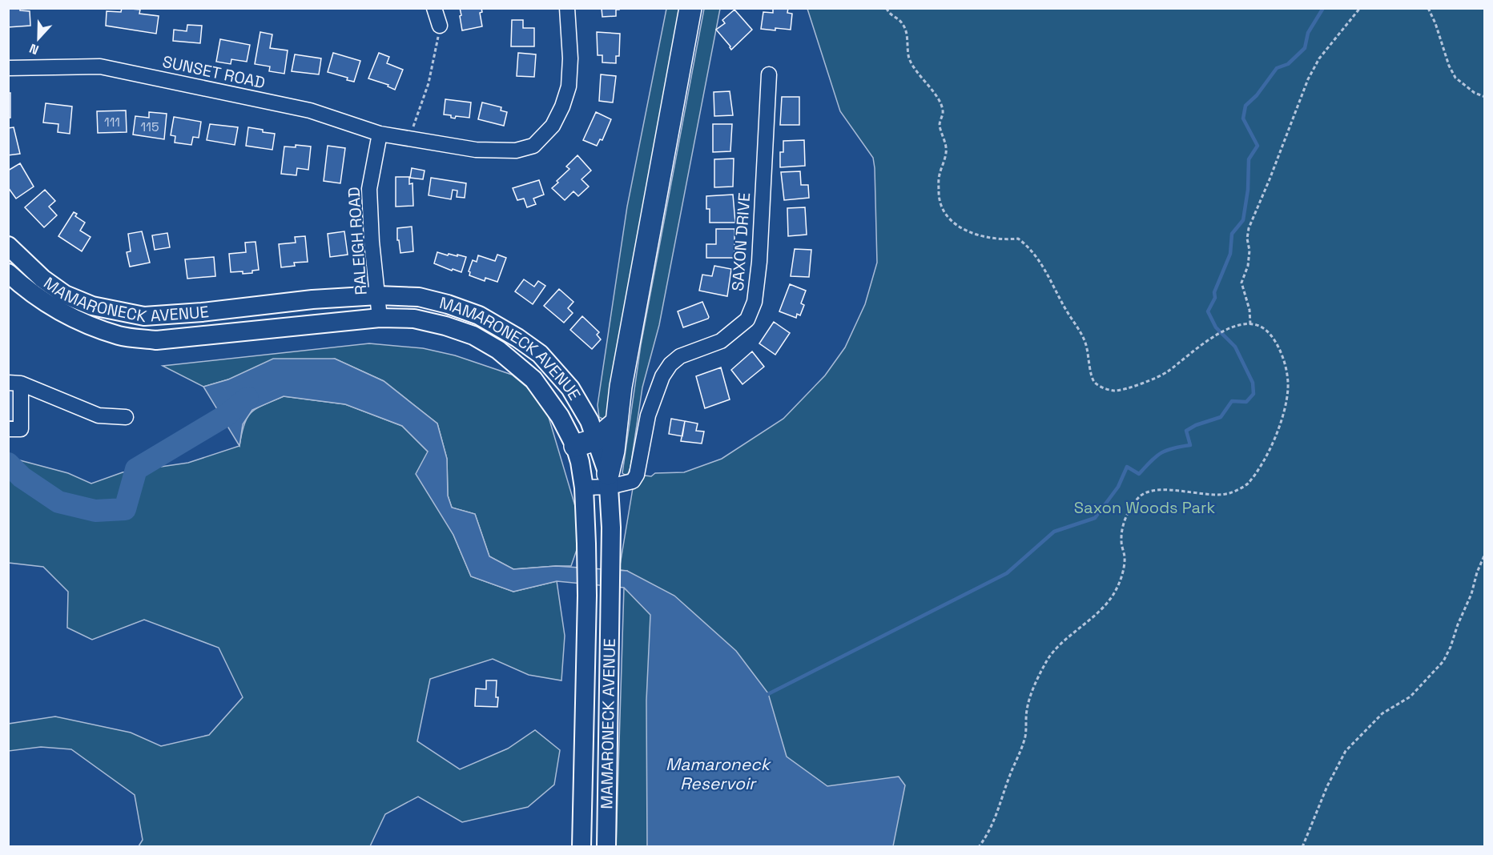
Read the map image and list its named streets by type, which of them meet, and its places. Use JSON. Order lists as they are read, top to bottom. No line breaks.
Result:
{"streets":{"main road":["MAMARONECK AVENUE"],"street":["SUNSET ROAD","RALEIGH ROAD","SAXON DRIVE"]},"crossings":[["SUNSET ROAD","RALEIGH ROAD"],["RALEIGH ROAD","MAMARONECK AVENUE"],["SAXON DRIVE","MAMARONECK AVENUE"]],"water":["Mamaroneck Reservoir"],"parks":["Saxon Woods Park"],"house_numbers":["111","115"],"north":"bottom"}
